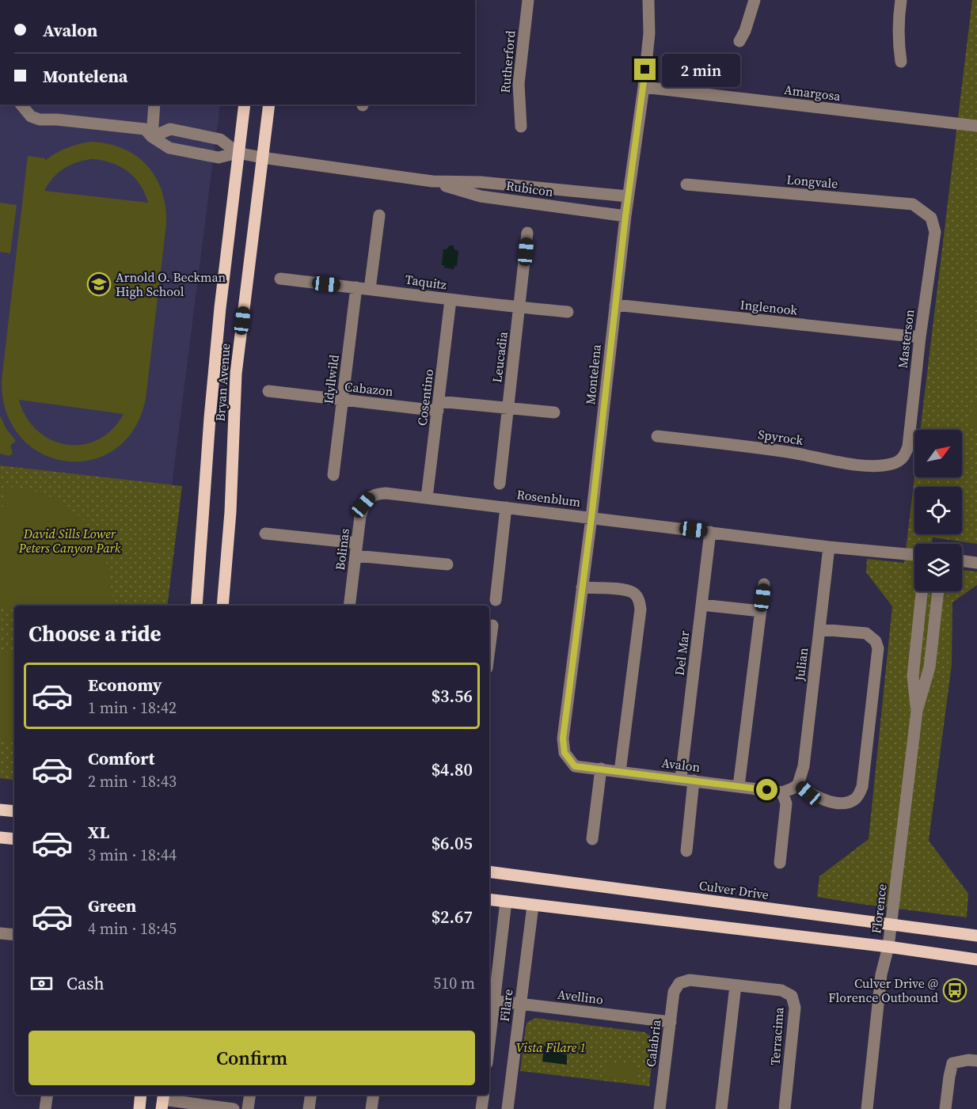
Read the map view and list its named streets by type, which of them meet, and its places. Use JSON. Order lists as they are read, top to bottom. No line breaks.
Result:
{"streets":{"main road":["Bryan Avenue","Culver Drive"],"street":["Rutherford","Amargosa","Longvale","Rubicon","Taquitz","Inglenook","Masterson","Leucadia","Montelena","Idyllwild","Cabazon","Cosentino","Spyrock","Rosenblum","Bolinas","Del Mar","Julian","Avalon","Florence","Avellino","Filare","Terracima","Calabria"]},"crossings":[["Amargosa","Montelena"],["Longvale","Masterson"],["Rubicon","Montelena"],["Rubicon","Bryan Avenue"],["Taquitz","Leucadia"],["Taquitz","Idyllwild"],["Taquitz","Cosentino"],["Inglenook","Masterson"],["Inglenook","Montelena"],["Masterson","Spyrock"],["Leucadia","Cabazon"],["Montelena","Rosenblum"],["Montelena","Avalon"],["Idyllwild","Cabazon"],["Cabazon","Cosentino"],["Cosentino","Rosenblum"],["Rosenblum","Bolinas"],["Rosenblum","Del Mar"],["Rosenblum","Julian"],["Del Mar","Avalon"],["Culver Drive","Florence"],["Avellino","Filare"],["Avellino","Calabria"],["Terracima","Calabria"]],"parks":["David Sills Lower Peters Canyon Park","Vista Filare 1"],"places":{"school or university":["Arnold O. Beckman High School"],"bus stop":["Culver Drive @ Florence Outbound"]},"north":"top right","page":{"banner":["Avalon","Montelena"],"bubble":"2 min","heading":"Choose a ride","list":[{"name":"Economy","note":"1 min · 18:42","value":"$3.56"},{"name":"Comfort","note":"2 min · 18:43","value":"$4.80"},{"name":"XL","note":"3 min · 18:44","value":"$6.05"},{"name":"Green","note":"4 min · 18:45","value":"$2.67"}],"pay":["Cash","510 m"],"buttons":"Confirm"}}
